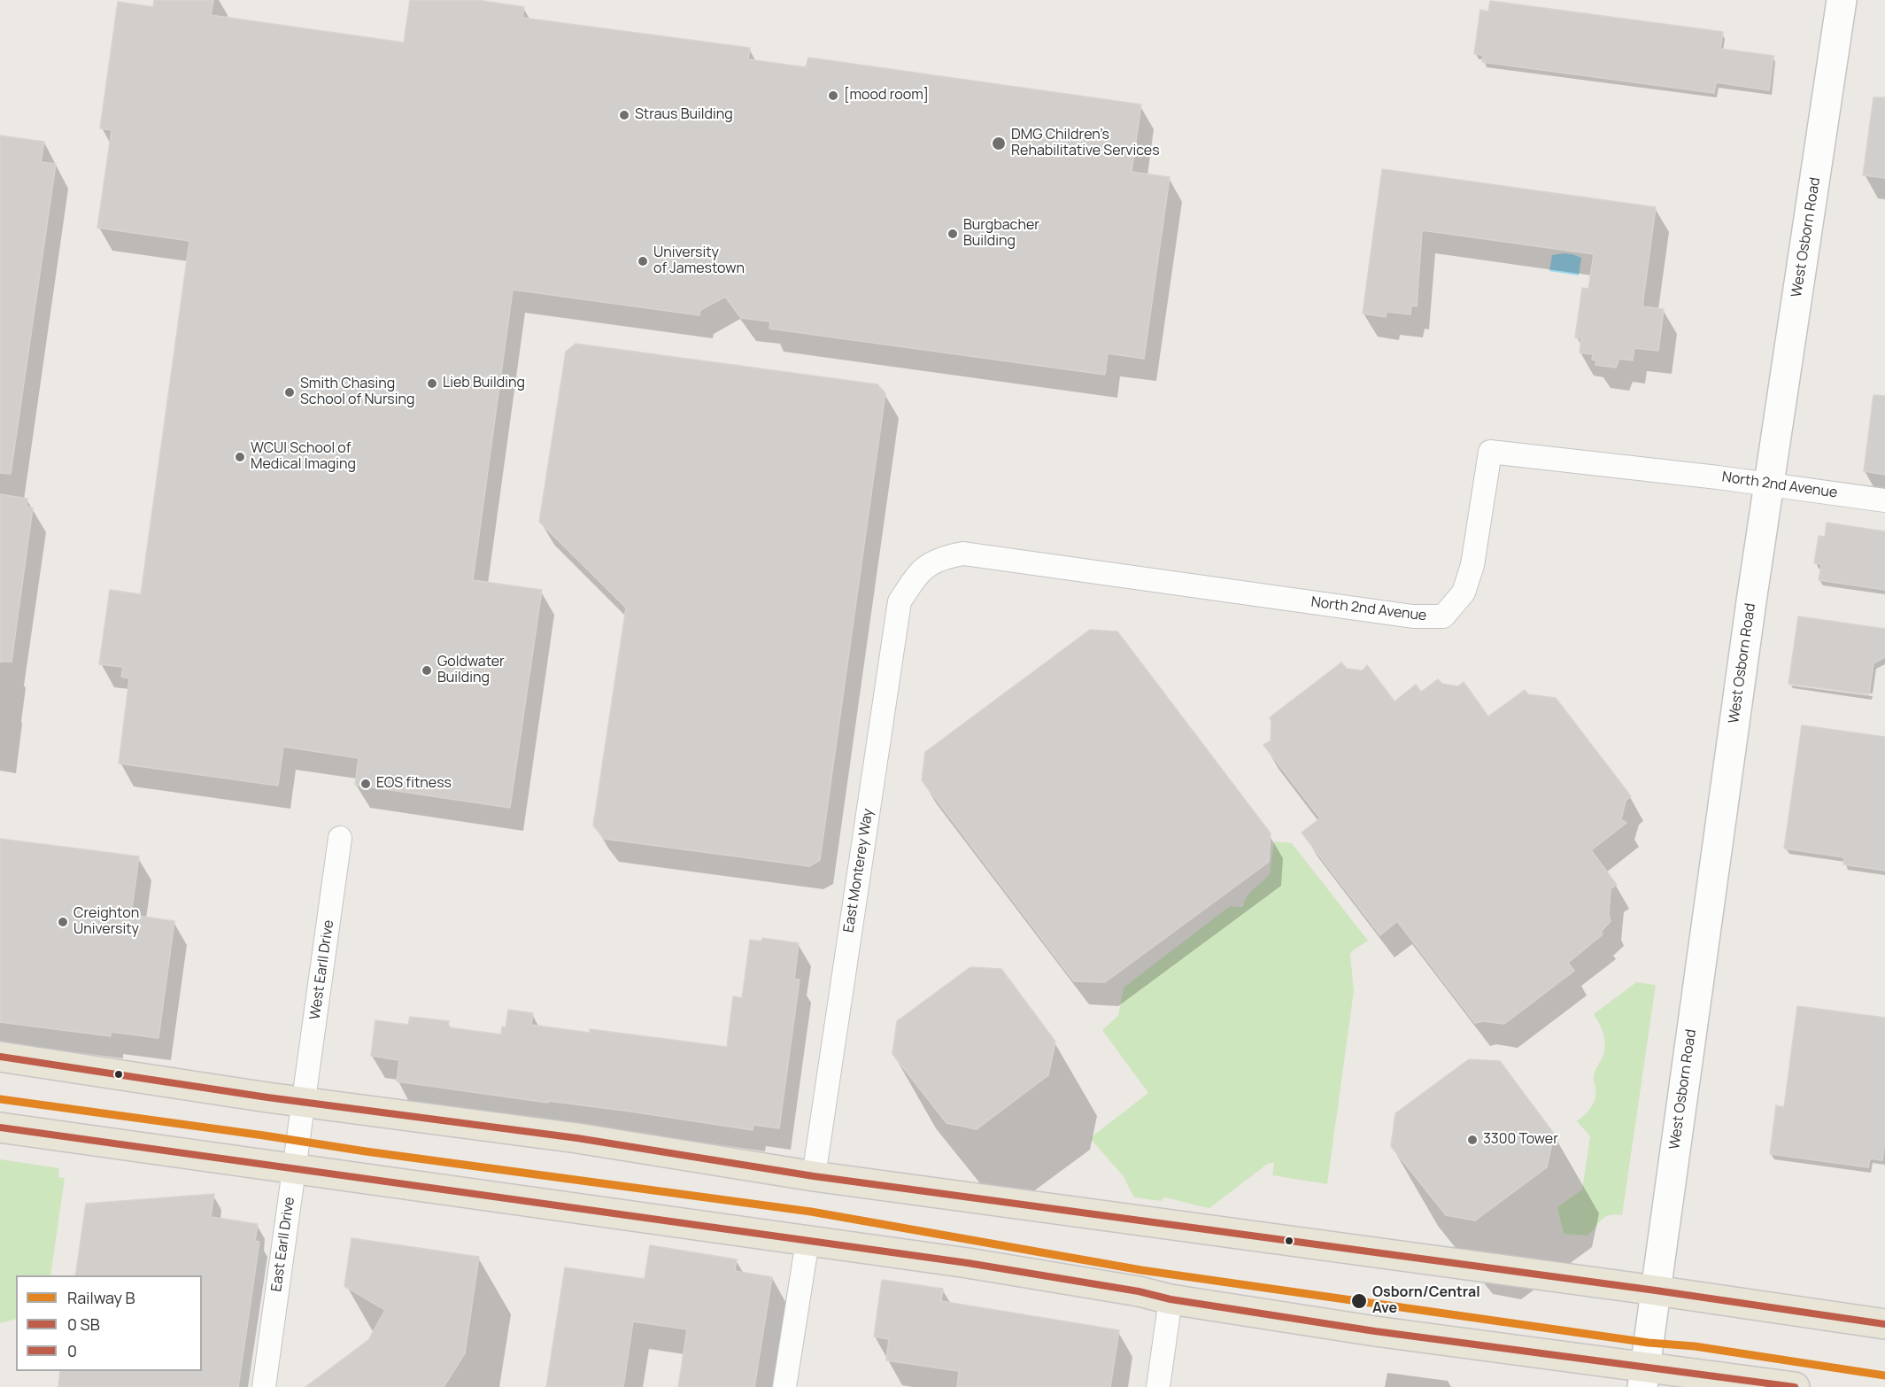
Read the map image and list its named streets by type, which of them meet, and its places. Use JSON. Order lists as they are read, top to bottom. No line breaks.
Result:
{"streets":{"street":["West Osborn Road","North 2nd Avenue","East Monterey Way","West Earll Drive","East Earll Drive"]},"crossings":[["West Osborn Road","North 2nd Avenue"],["North 2nd Avenue","East Monterey Way"],["West Earll Drive","East Earll Drive"]],"places":["[mood room]","Straus Building","DMG Children’s Rehabilitative Services","Burgbacher Building","University of Jamestown","Lieb Building","Smith Chasing School of Nursing","WCUI School of Medical Imaging","Goldwater Building","EOS fitness","Creighton University","3300 Tower","Osborn/Central Ave"],"lines":["rail line B","transit line 0"],"legend":["Railway B","0 SB","0"]}
